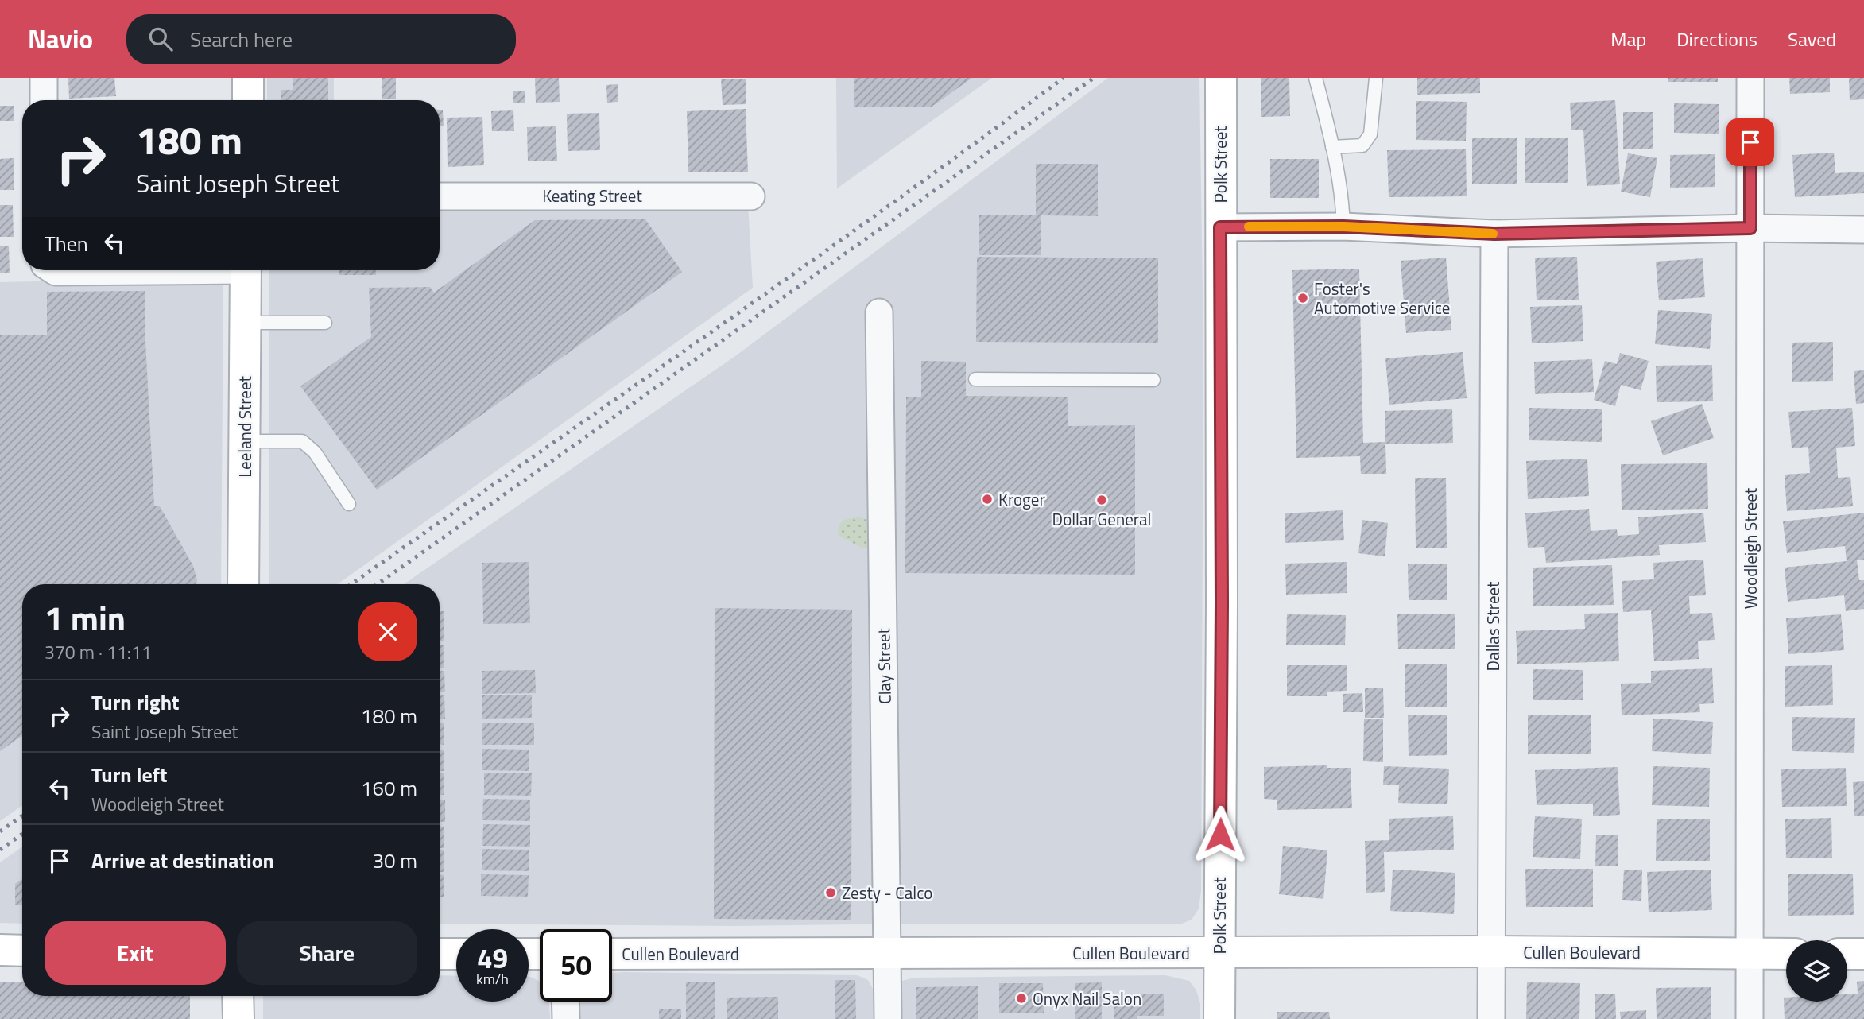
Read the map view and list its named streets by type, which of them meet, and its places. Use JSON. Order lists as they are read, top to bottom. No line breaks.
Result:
{"streets":{"street":["Polk Street","Keating Street","Leeland Street","Woodleigh Street","Dallas Street","Clay Street","Cullen Boulevard"]},"crossings":[["Polk Street","Cullen Boulevard"],["Woodleigh Street","Cullen Boulevard"],["Dallas Street","Cullen Boulevard"],["Clay Street","Cullen Boulevard"]],"places":["Foster's Automotive Service","Kroger","Dollar General","Zesty - Calco","Onyx Nail Salon"],"page":{"header":"Navio","search":"Search here","nav":["Map","Directions","Saved"],"turn":["180 m","Saint Joseph Street"],"then":"Then","heading":["1 min","370 m · 11:11"],"list":[{"name":"Turn right","note":"Saint Joseph Street","value":"180 m"},{"name":"Turn left","note":"Woodleigh Street","value":"160 m"},{"name":"Arrive at destination","value":"30 m"}],"buttons":["Exit","Share"],"speed":"49 km/h","limit":"50"}}
